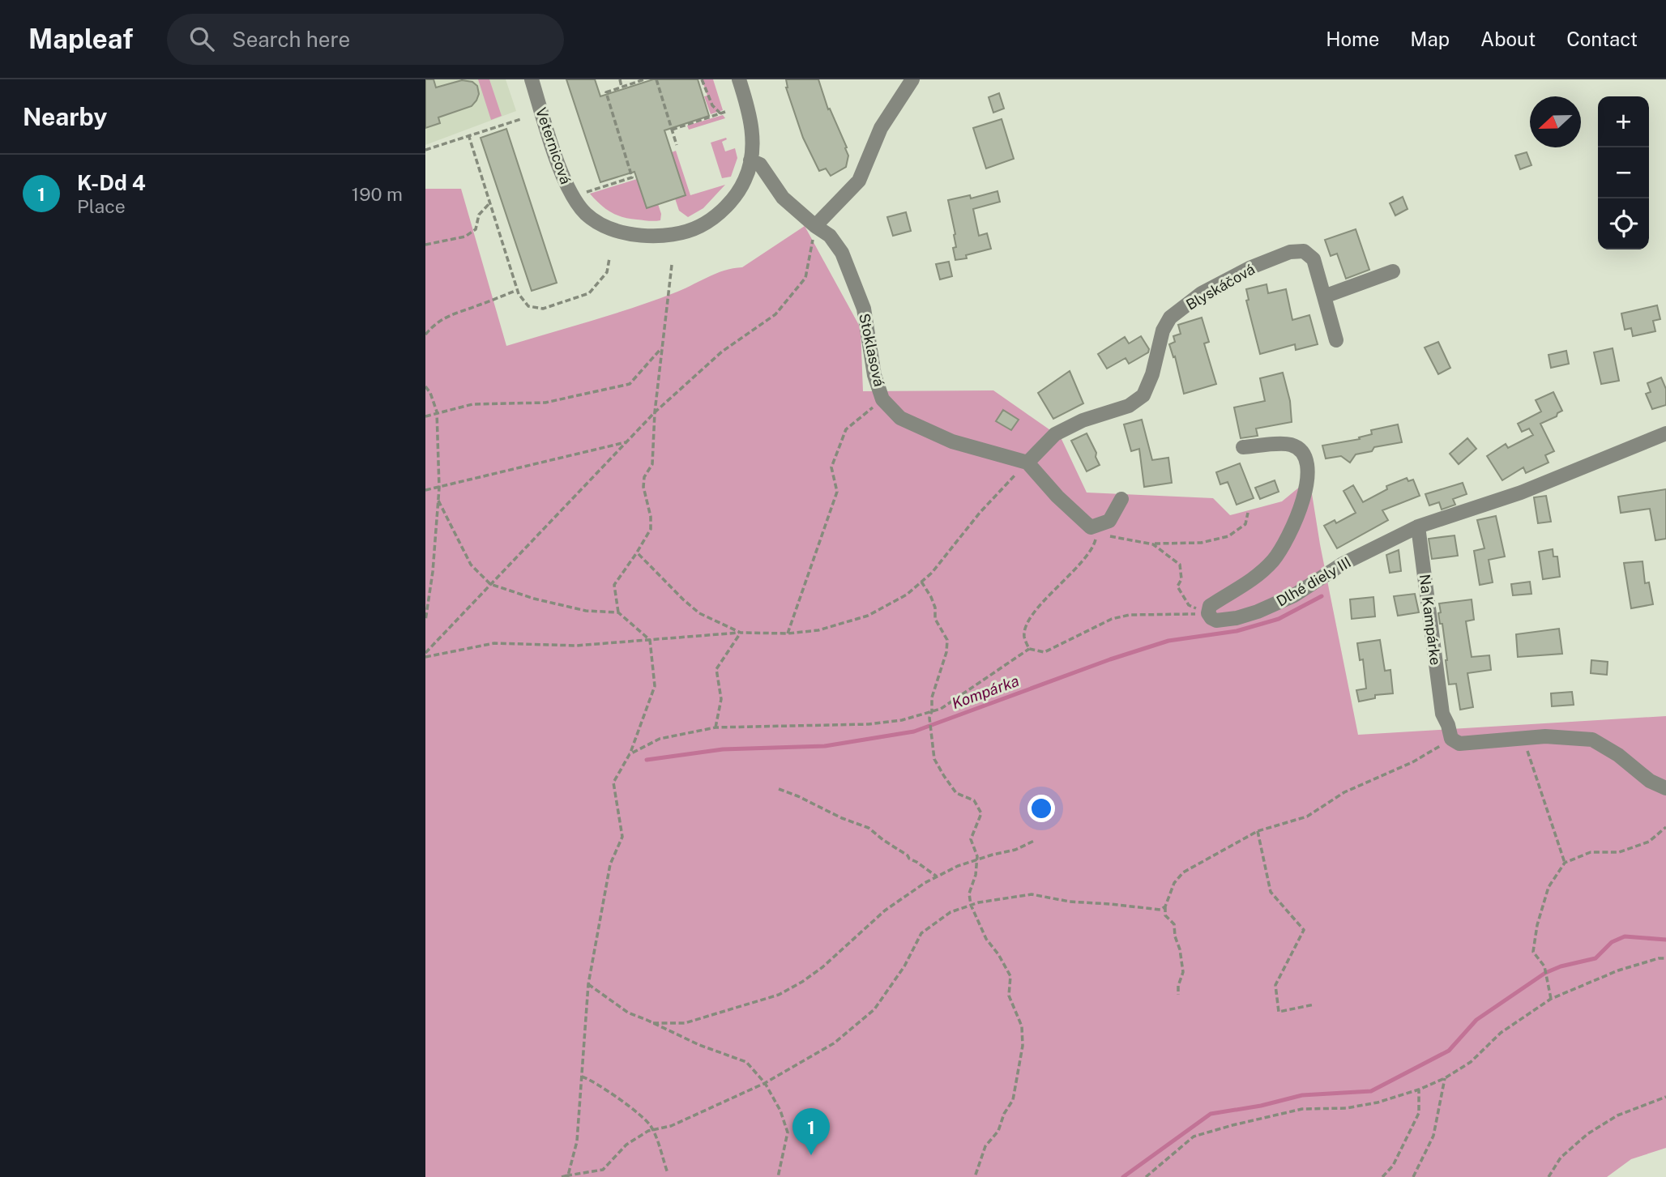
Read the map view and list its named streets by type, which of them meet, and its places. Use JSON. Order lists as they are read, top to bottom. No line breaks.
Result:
{"streets":{"street":["Veternicová","Blyskáčová","Stoklasová","Dlhé diely III","Na Kampárke"]},"crossings":[["Veternicová","Stoklasová"],["Blyskáčová","Stoklasová"],["Dlhé diely III","Na Kampárke"]],"water":["Kompárka"],"north":"left","page":{"header":"Mapleaf","search":"Search here","nav":["Home","Map","About","Contact"],"heading":"Nearby","map_buttons":["+","−"],"list":[{"mark":"1","name":"K-Dd 4","note":"Place","value":"190 m"}],"pins":"1"}}
